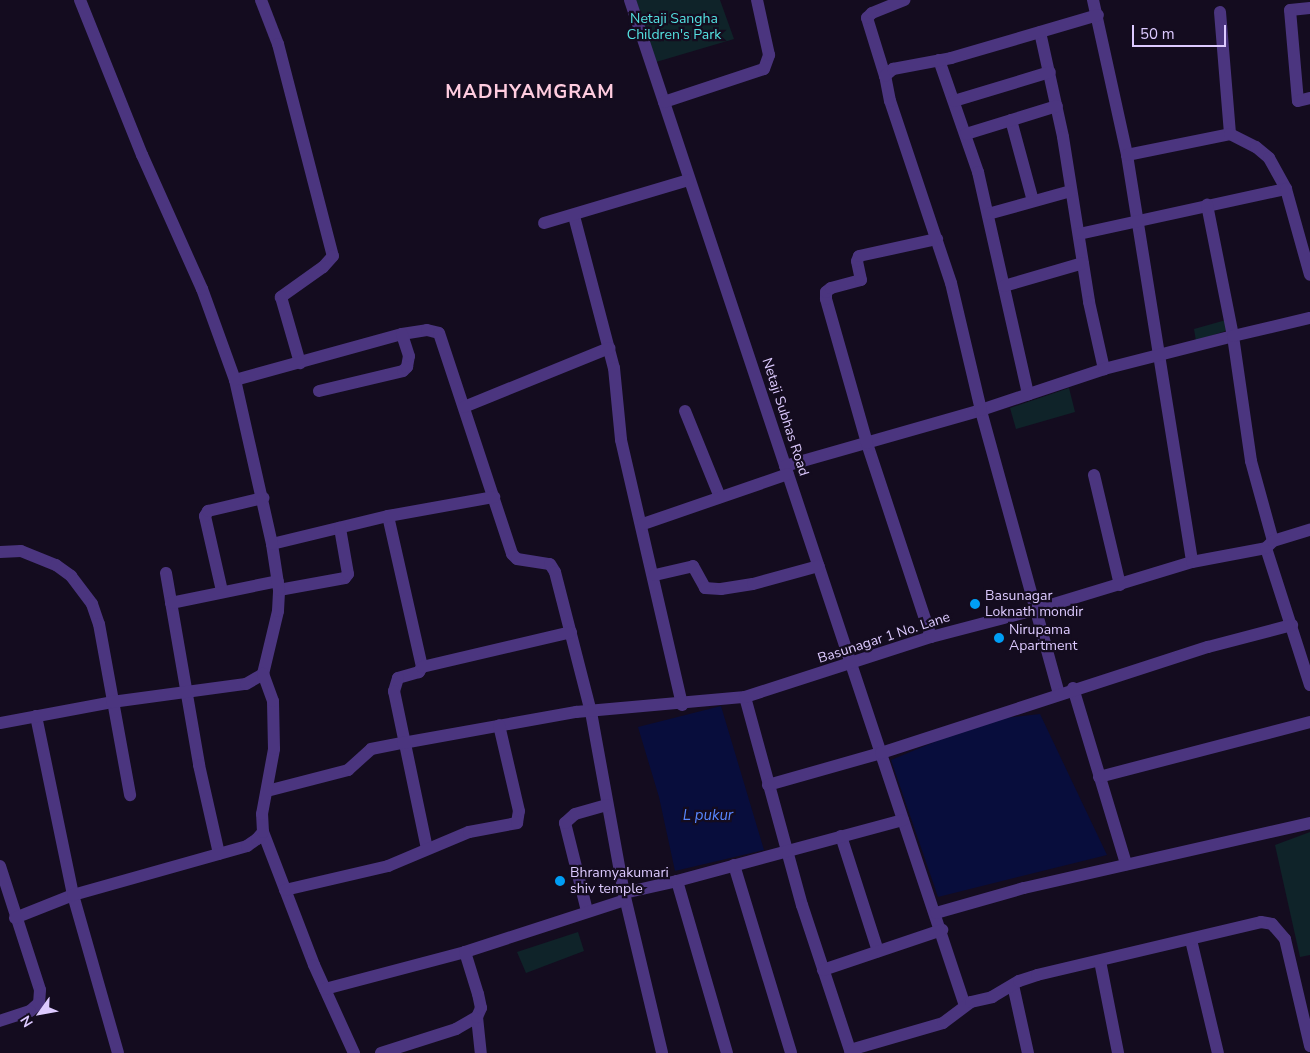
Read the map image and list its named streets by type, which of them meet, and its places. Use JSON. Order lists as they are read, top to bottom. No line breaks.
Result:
{"streets":{"street":["Netaji Subhas Road","Basunagar 1 No. Lane"]},"crossings":[["Netaji Subhas Road","Basunagar 1 No. Lane"]],"districts":["MADHYAMGRAM"],"water":["L pukur"],"parks":["Netaji Sangha Children's Park"],"places":["Basunagar Loknath mondir","Nirupama Apartment","Bhramyakumari shiv temple"],"scale_bar":"50 m","north":"bottom left"}
